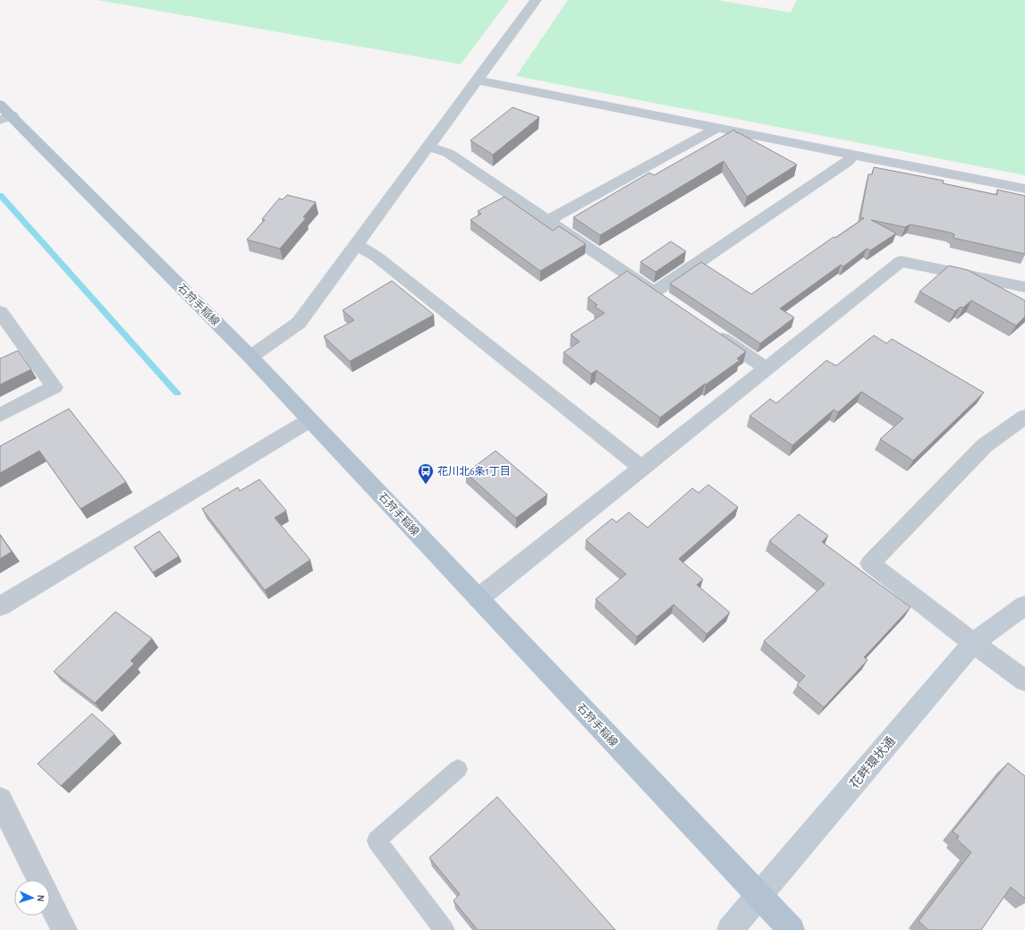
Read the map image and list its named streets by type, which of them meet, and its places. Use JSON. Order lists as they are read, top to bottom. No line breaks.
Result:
{"streets":{"main road":["石狩手稲線"],"street":["花畔環状通"]},"crossings":[["石狩手稲線","花畔環状通"]],"places":{"bus stop":["花川北6条1丁目"]},"north":"right"}
